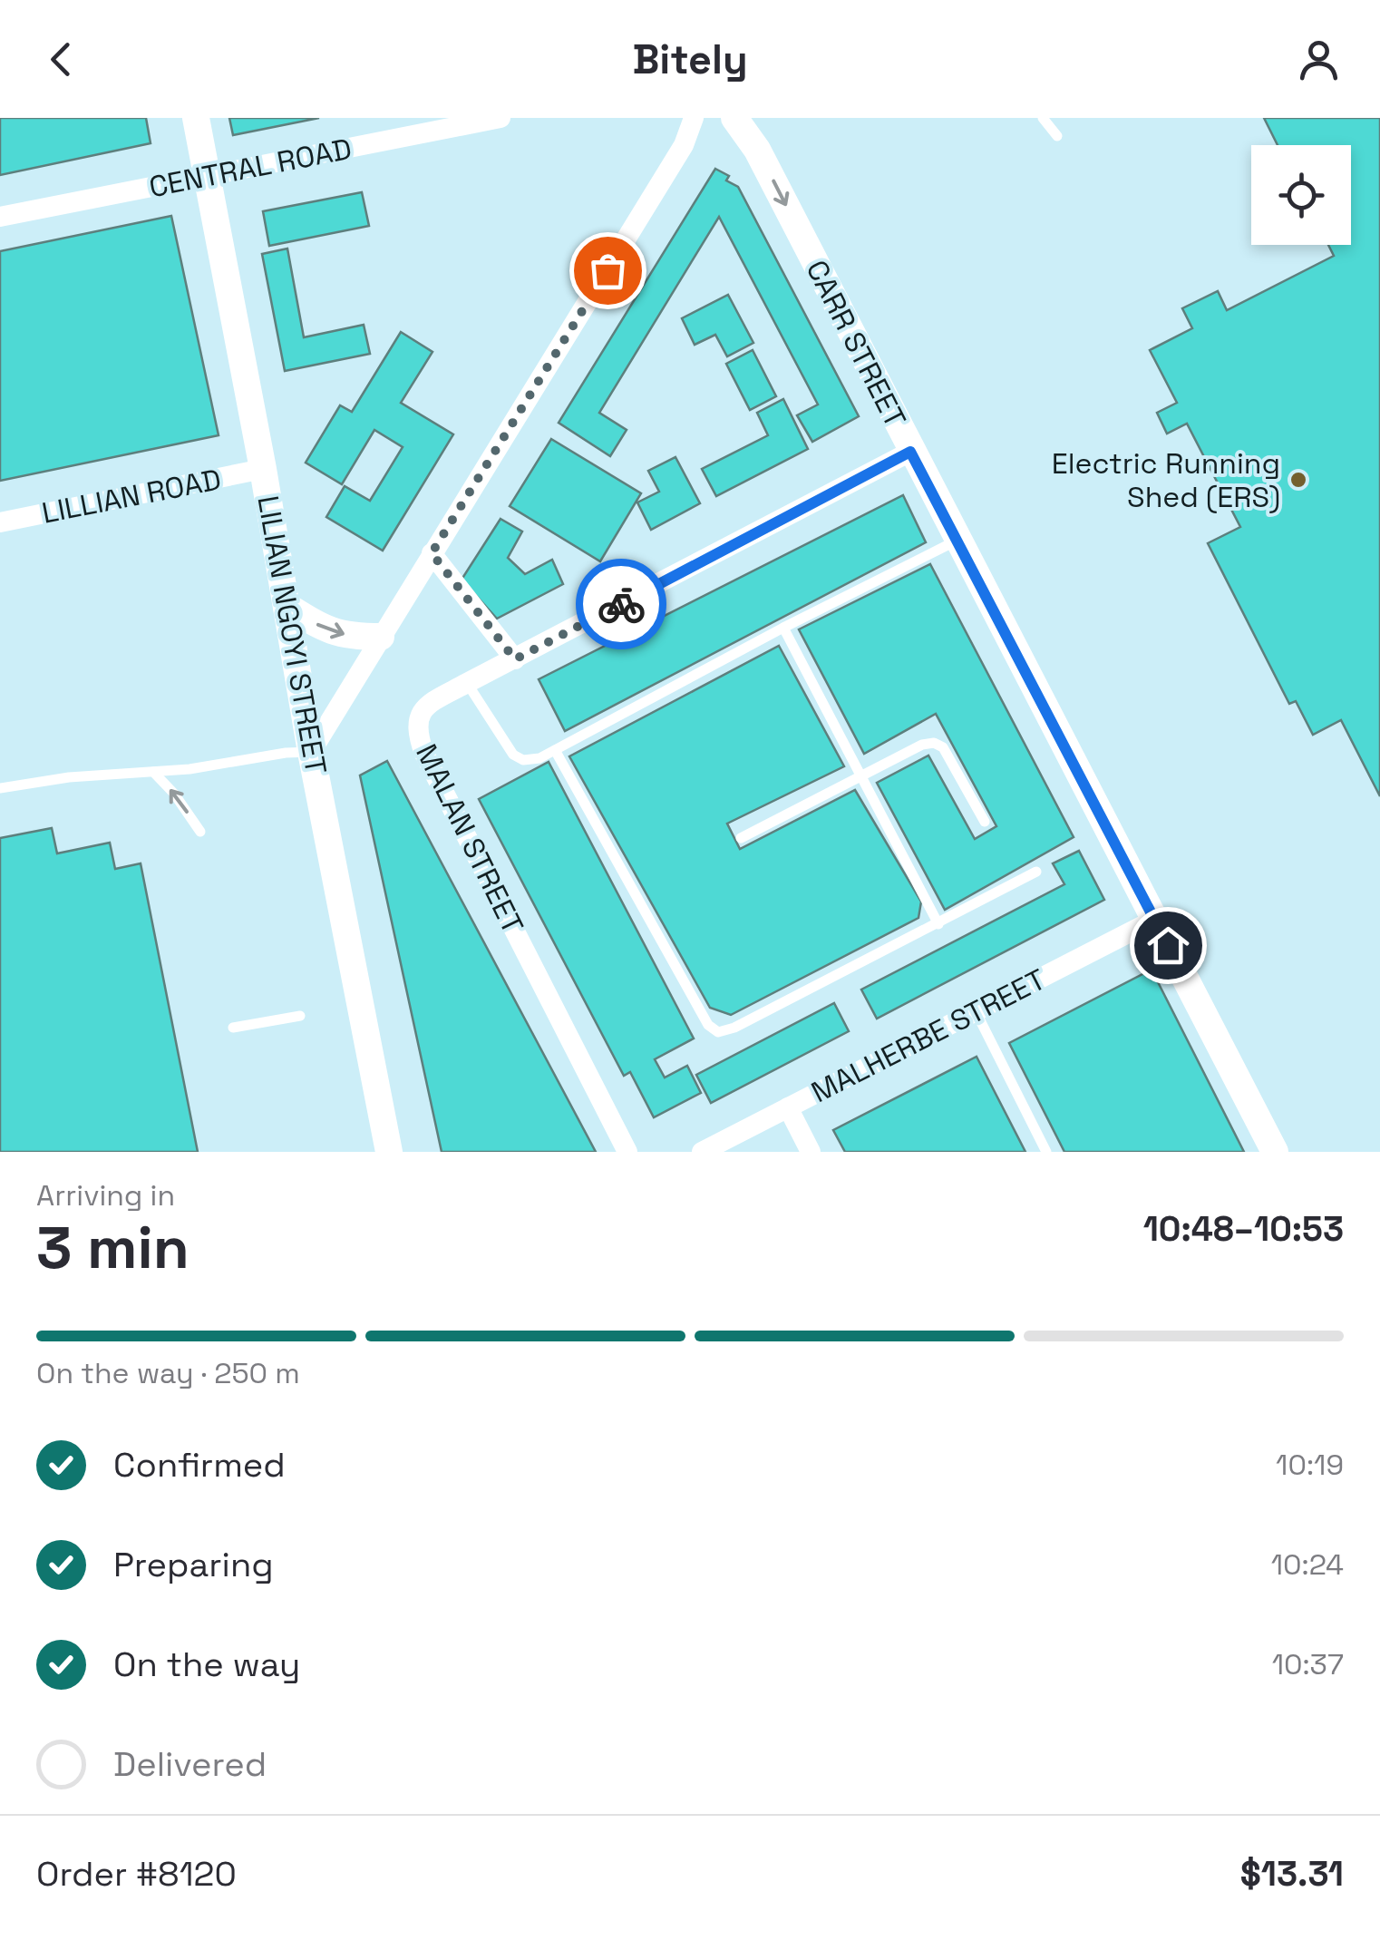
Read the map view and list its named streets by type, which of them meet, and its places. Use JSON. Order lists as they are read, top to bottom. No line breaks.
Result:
{"streets":{"street":["CENTRAL ROAD","CARR STREET","LILLIAN ROAD","LILIAN NGOYI STREET","MALAN STREET","MALHERBE STREET"]},"crossings":[["CENTRAL ROAD","LILIAN NGOYI STREET"],["CARR STREET","MALAN STREET"],["CARR STREET","MALHERBE STREET"],["LILLIAN ROAD","LILIAN NGOYI STREET"]],"places":["Electric Running Shed (ERS)"],"page":{"header":"Bitely","heading":["3 min","Arriving in","10:48–10:53"],"panel":["Order #8120","$13.31"],"bar":"On the way · 250 m","list":[["Confirmed","10:19"],["Preparing","10:24"],["On the way","10:37"],"Delivered"]}}
